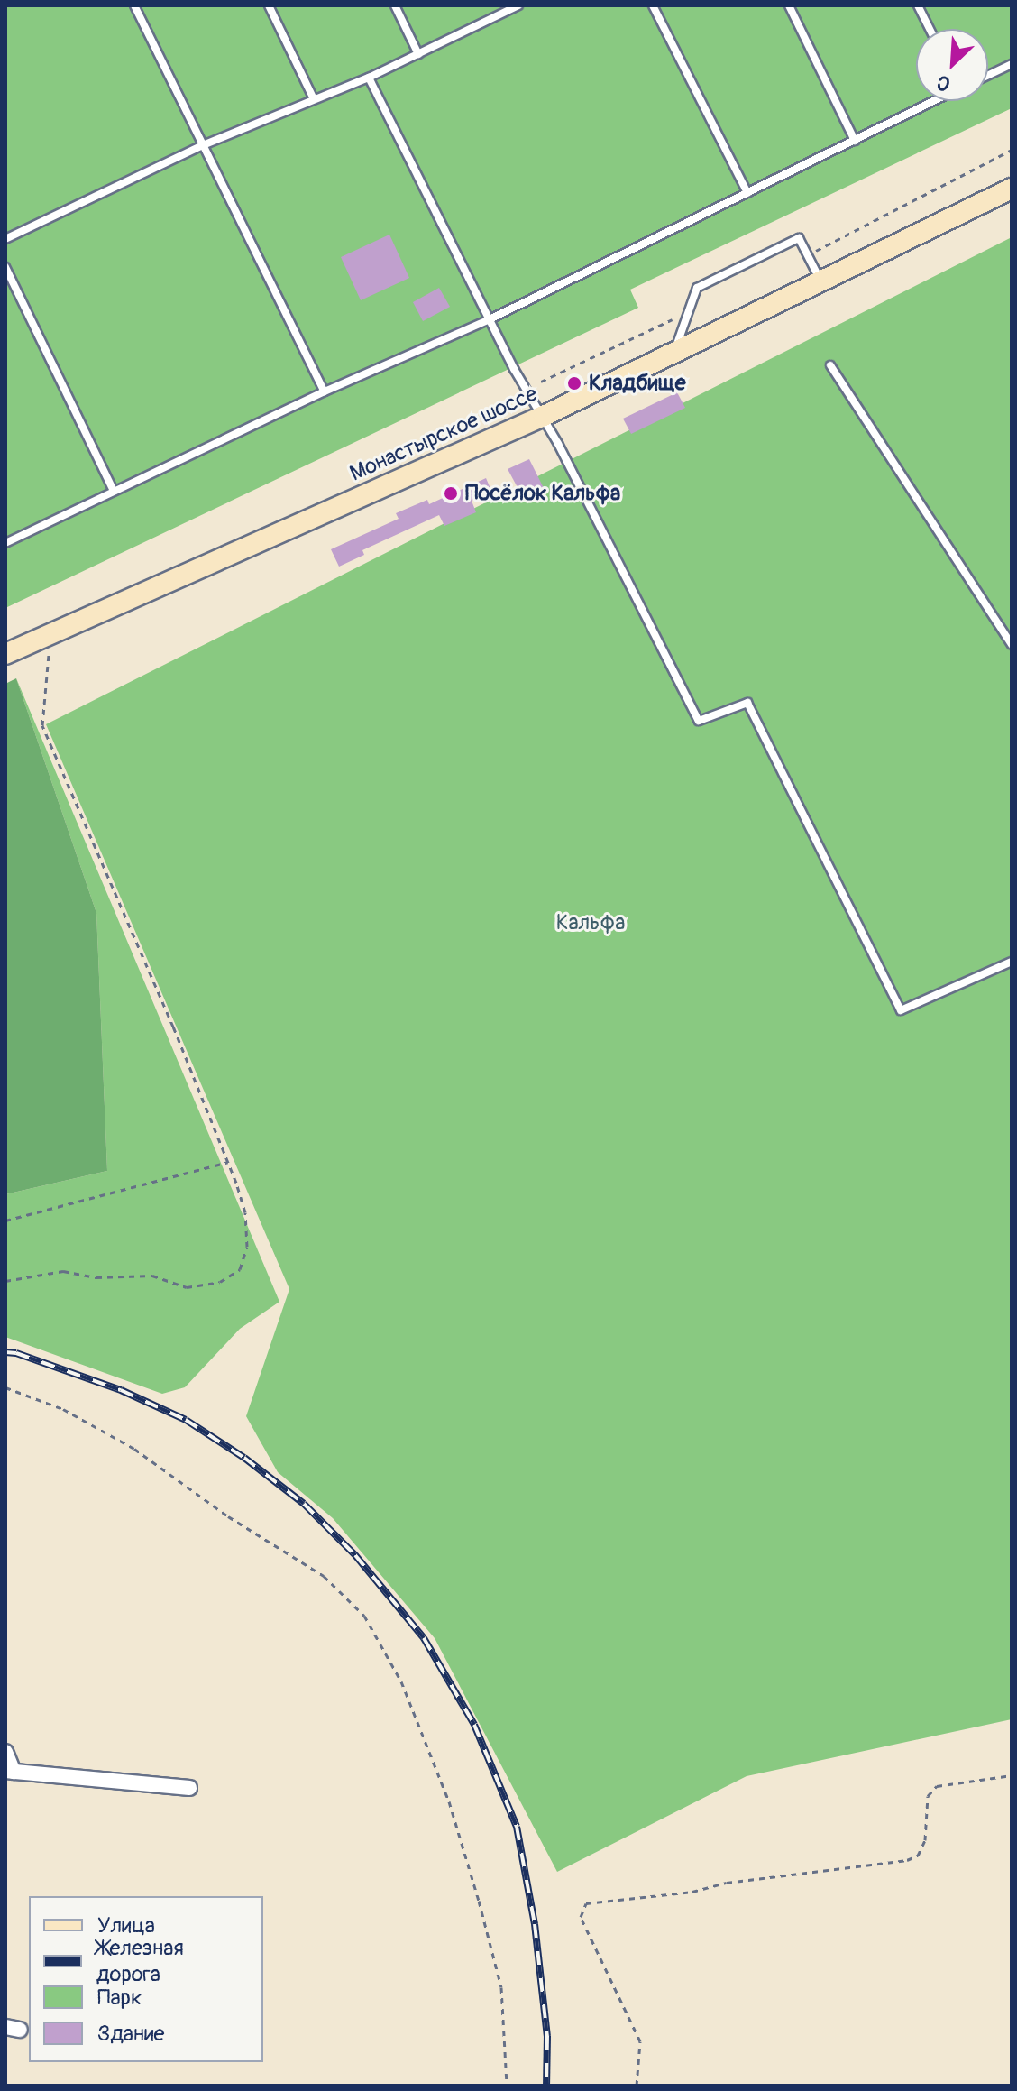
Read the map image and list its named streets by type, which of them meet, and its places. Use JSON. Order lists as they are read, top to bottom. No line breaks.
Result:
{"streets":{"main road":["Монастырское шоссе"]},"parks":["Кальфа"],"places":["Кладбище","Посёлок Кальфа"],"legend":["Улица","Железная дорога","Парк","Здание"],"north":"bottom left"}
